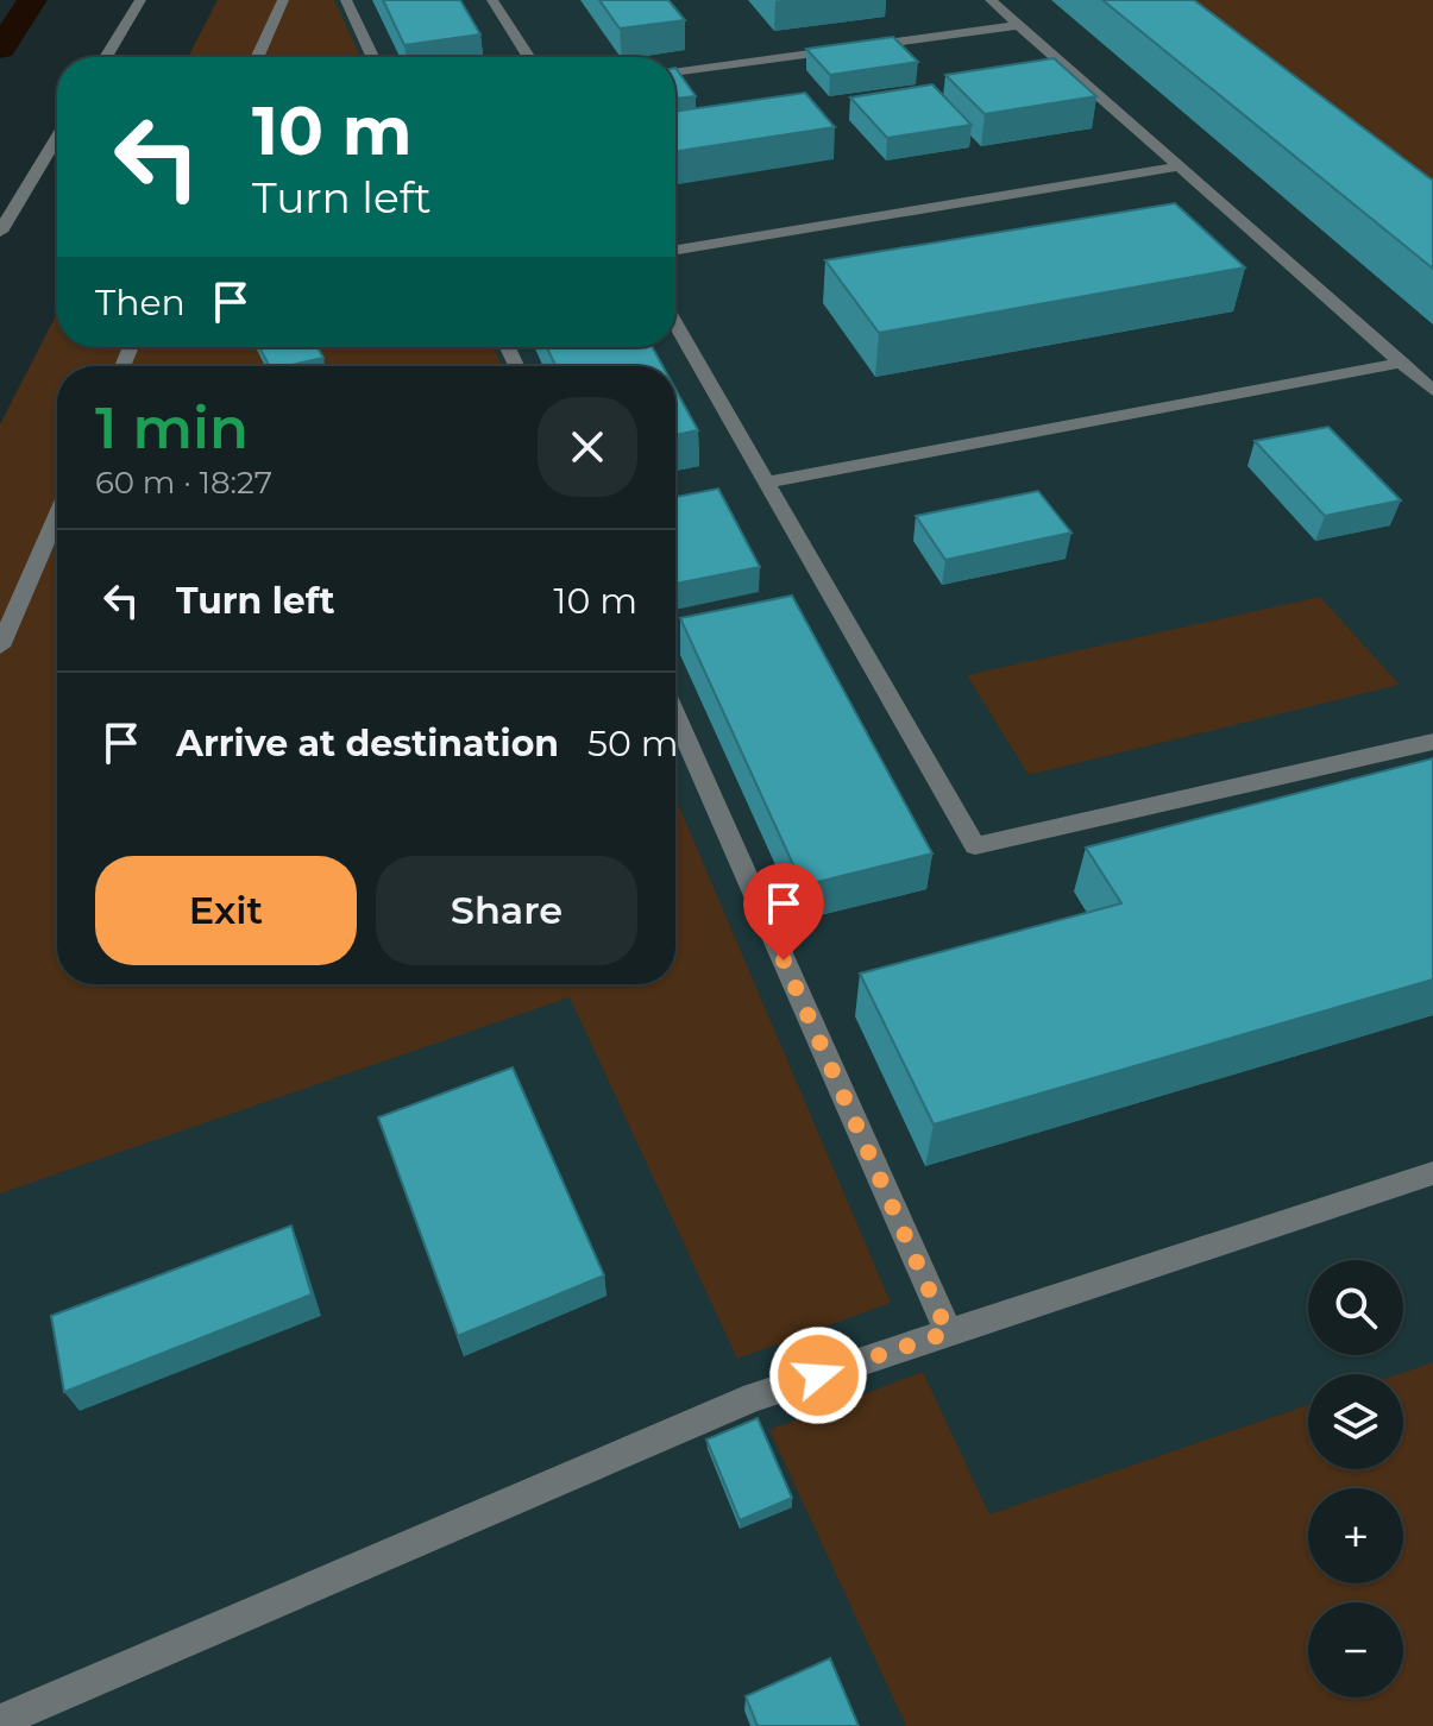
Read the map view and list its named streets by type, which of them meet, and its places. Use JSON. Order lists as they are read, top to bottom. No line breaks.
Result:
{"page":{"turn":["10 m","Turn left"],"then":"Then","heading":["1 min","60 m · 18:27"],"list":[{"name":"Turn left","value":"10 m"},{"name":"Arrive at destination","value":"50 m"}],"buttons":["Exit","Share"],"map_buttons":["+","−"]}}
